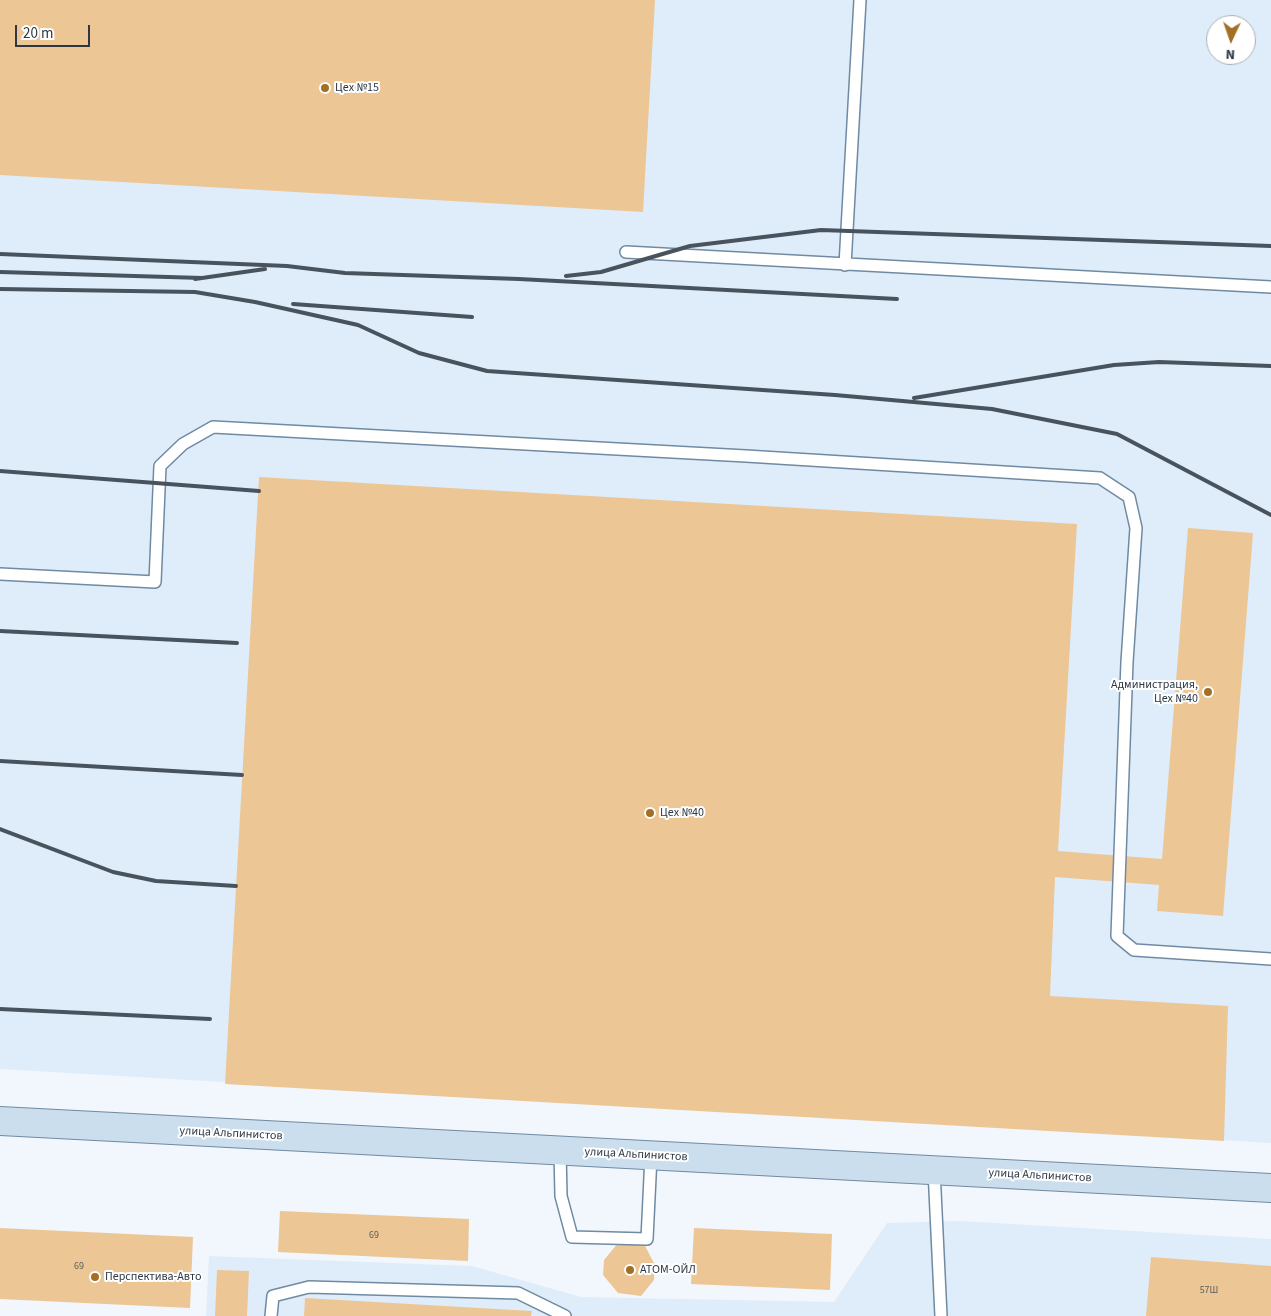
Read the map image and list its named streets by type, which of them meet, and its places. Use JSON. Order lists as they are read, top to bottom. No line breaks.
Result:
{"streets":{"main road":["улица Альпинистов"]},"places":["Цех №15","Администрация, Цех №40","Цех №40","АТОМ-ОЙЛ","Перспектива-Авто"],"house_numbers":["69","69","57Ш"],"scale_bar":"20 m","north":"bottom"}
